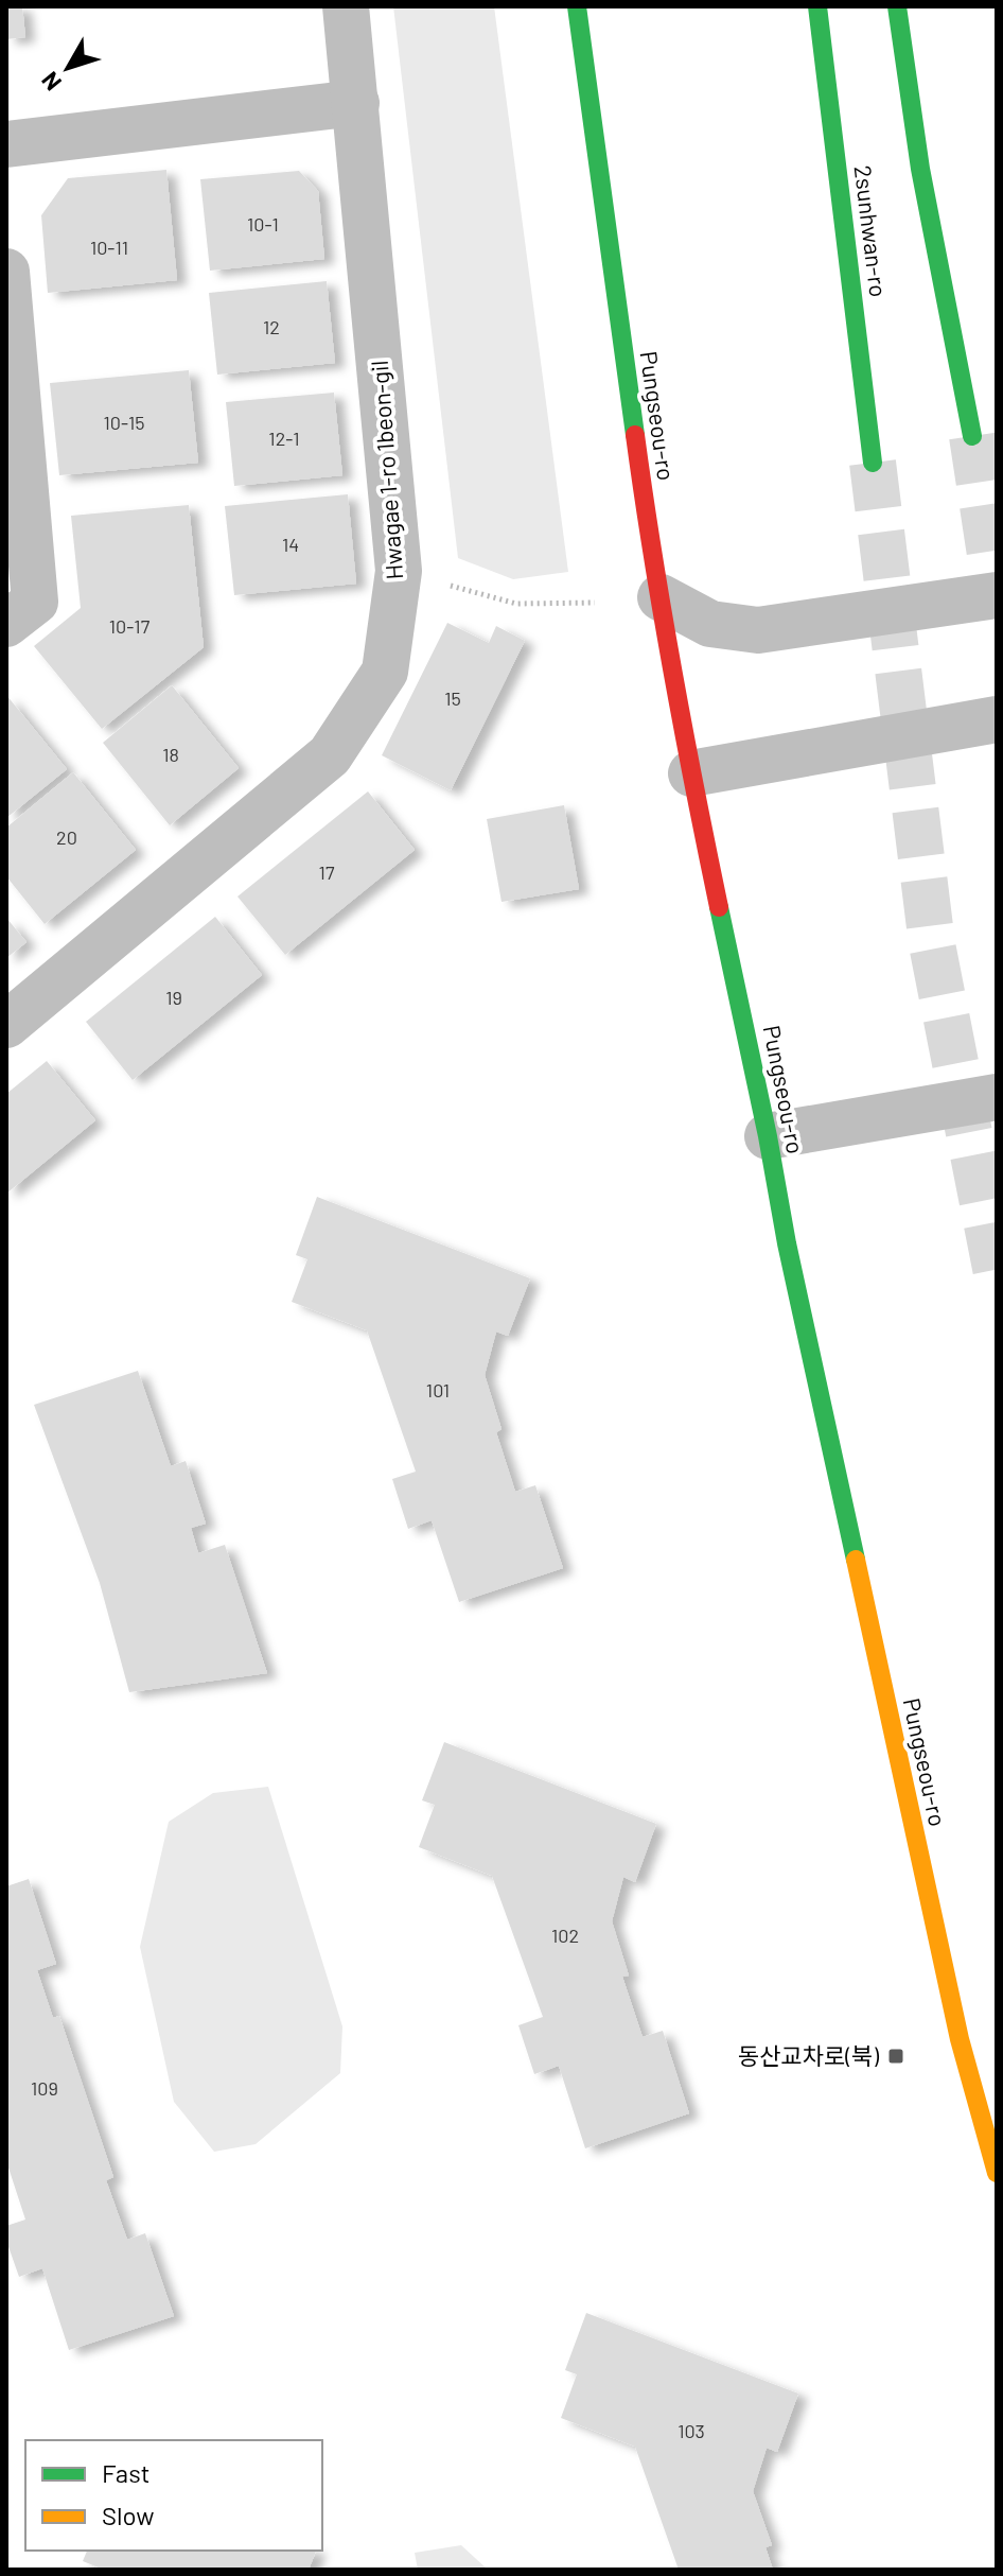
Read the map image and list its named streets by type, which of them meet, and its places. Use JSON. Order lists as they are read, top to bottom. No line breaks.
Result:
{"streets":{"main road":["2sunhwan-ro","Pungseou-ro"],"street":["Hwagae 1-ro 1beon-gil"]},"places":{"transit":["동산교차로(북)"]},"house_numbers":["10-1","10-11","12","10-15","12-1","14","10-17","15","18","20","17","19","101","102","109","103"],"legend":["Fast","Slow"],"north":"bottom left"}
